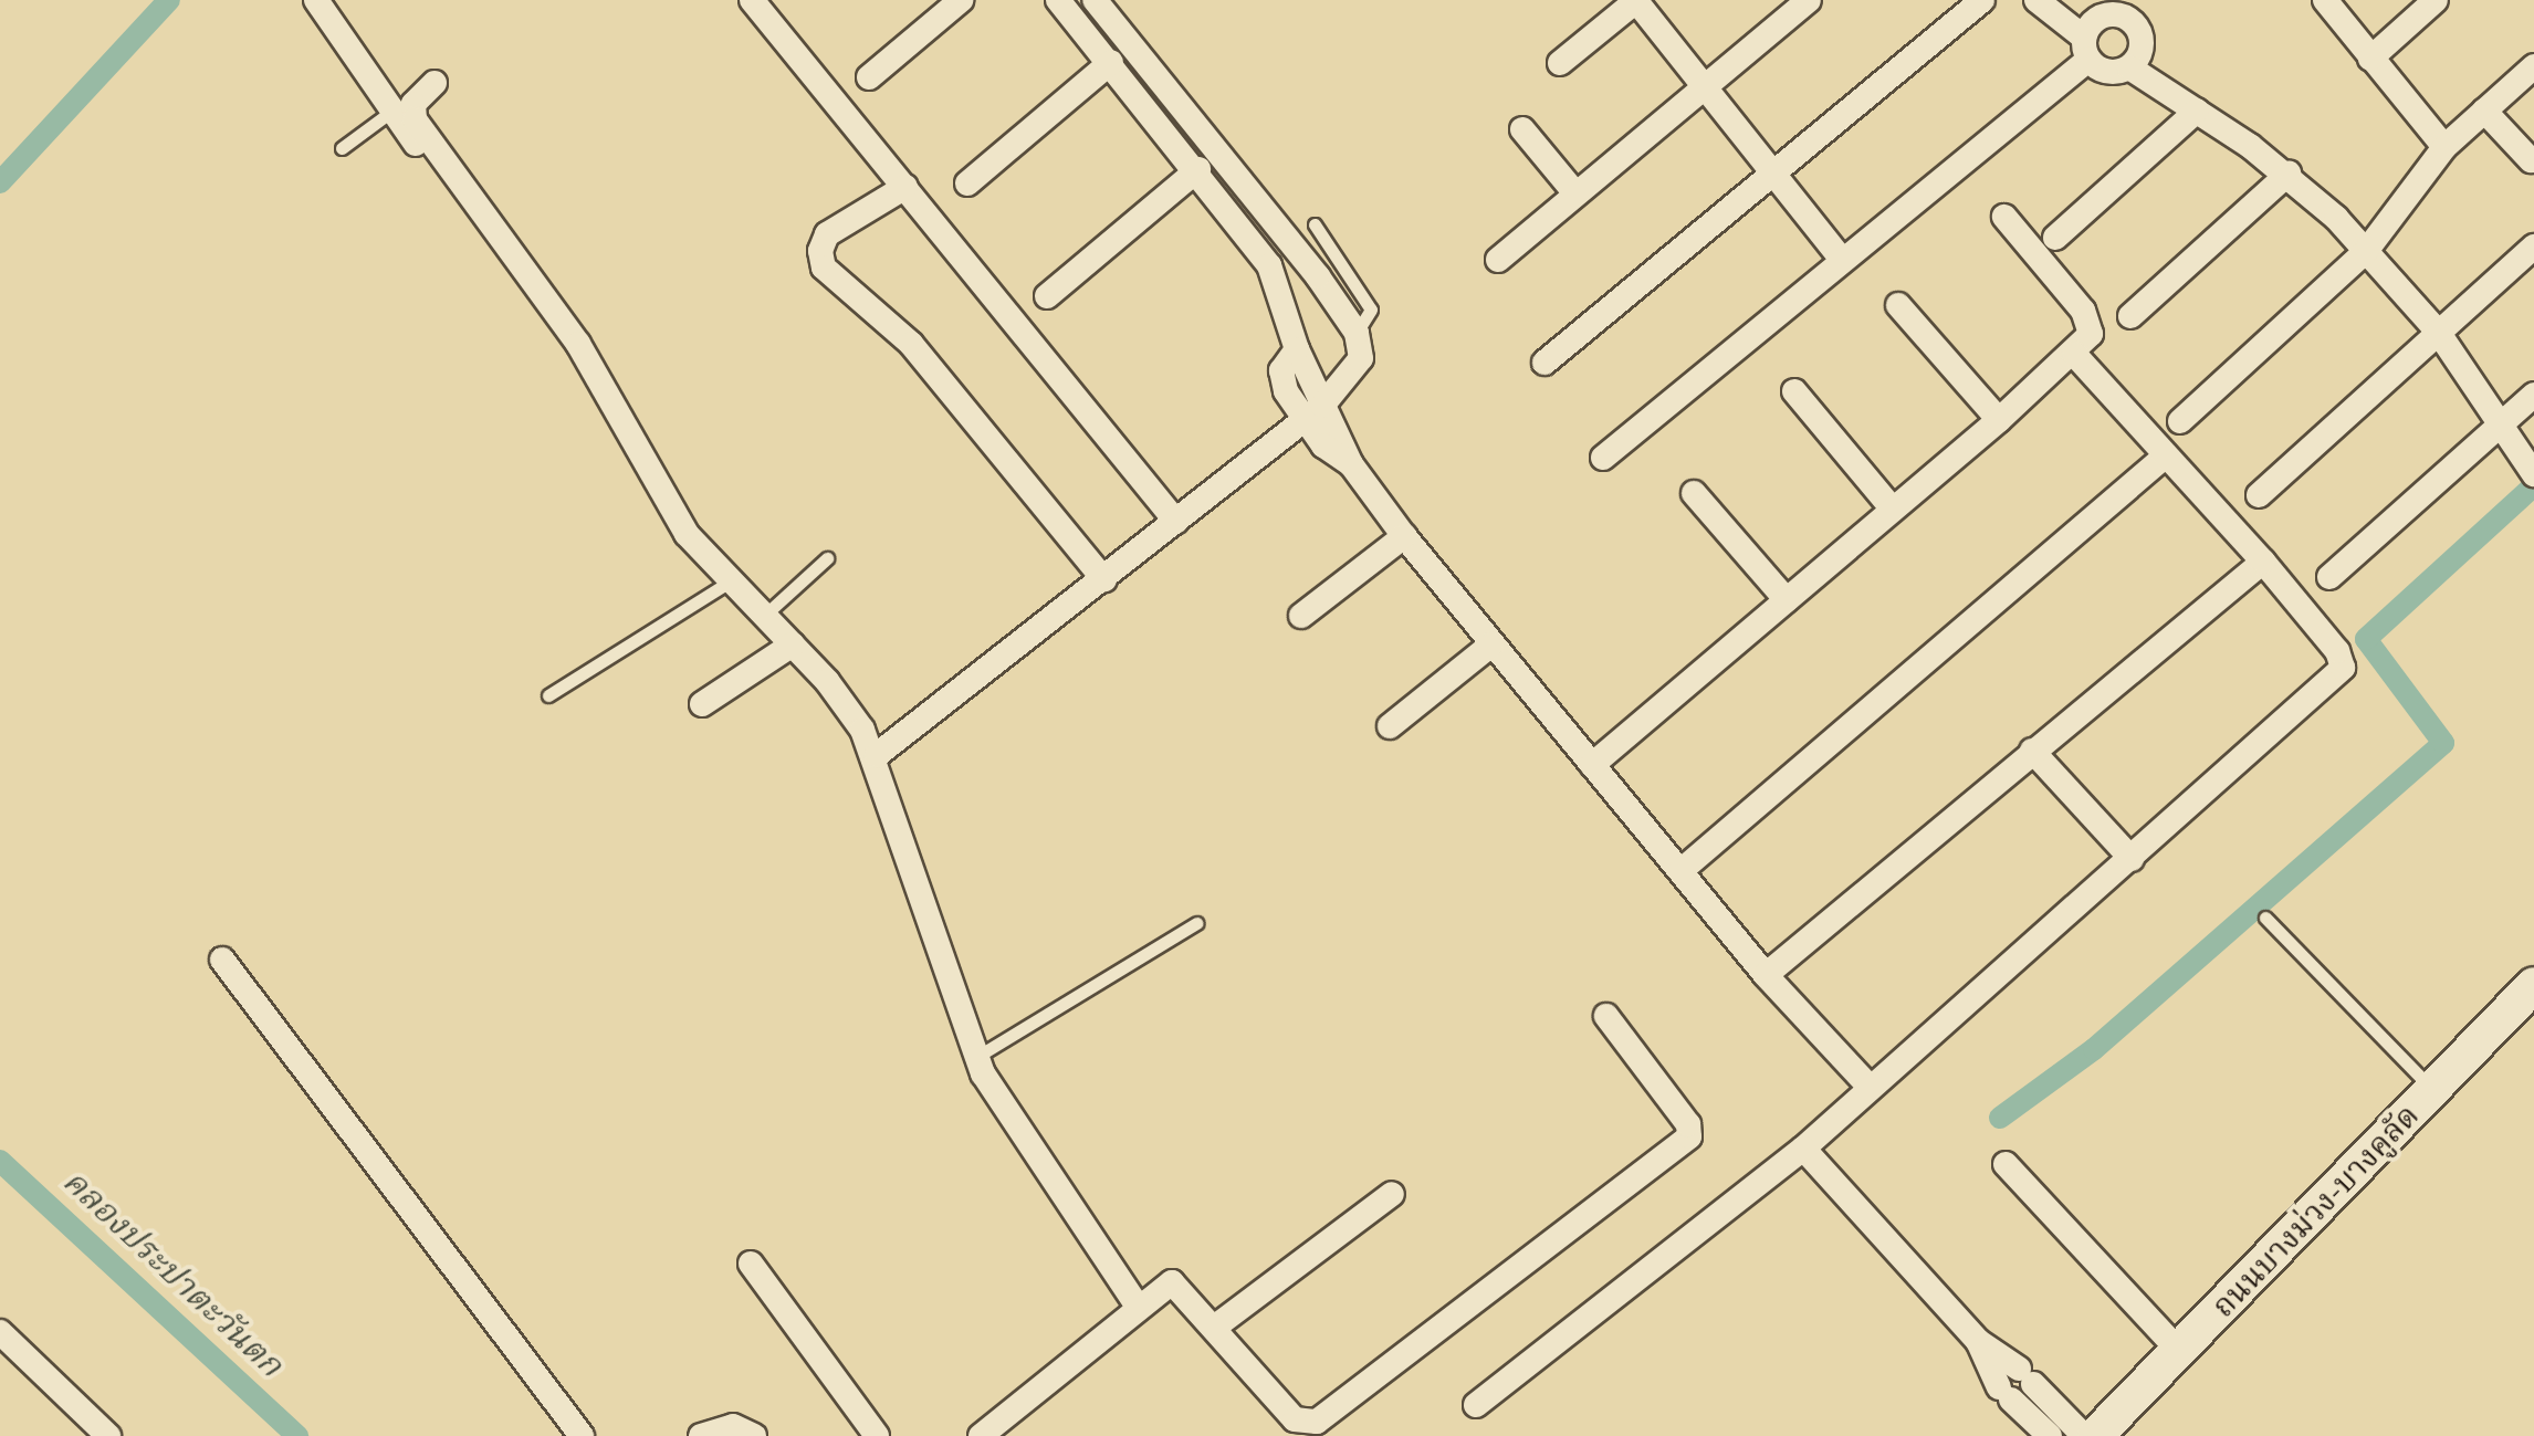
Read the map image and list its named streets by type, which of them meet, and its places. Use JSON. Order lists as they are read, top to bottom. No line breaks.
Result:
{"streets":{"street":["ถนนบางม่วง-บางคูลัด"]},"water":["คลองประปาตะวันตก"]}
